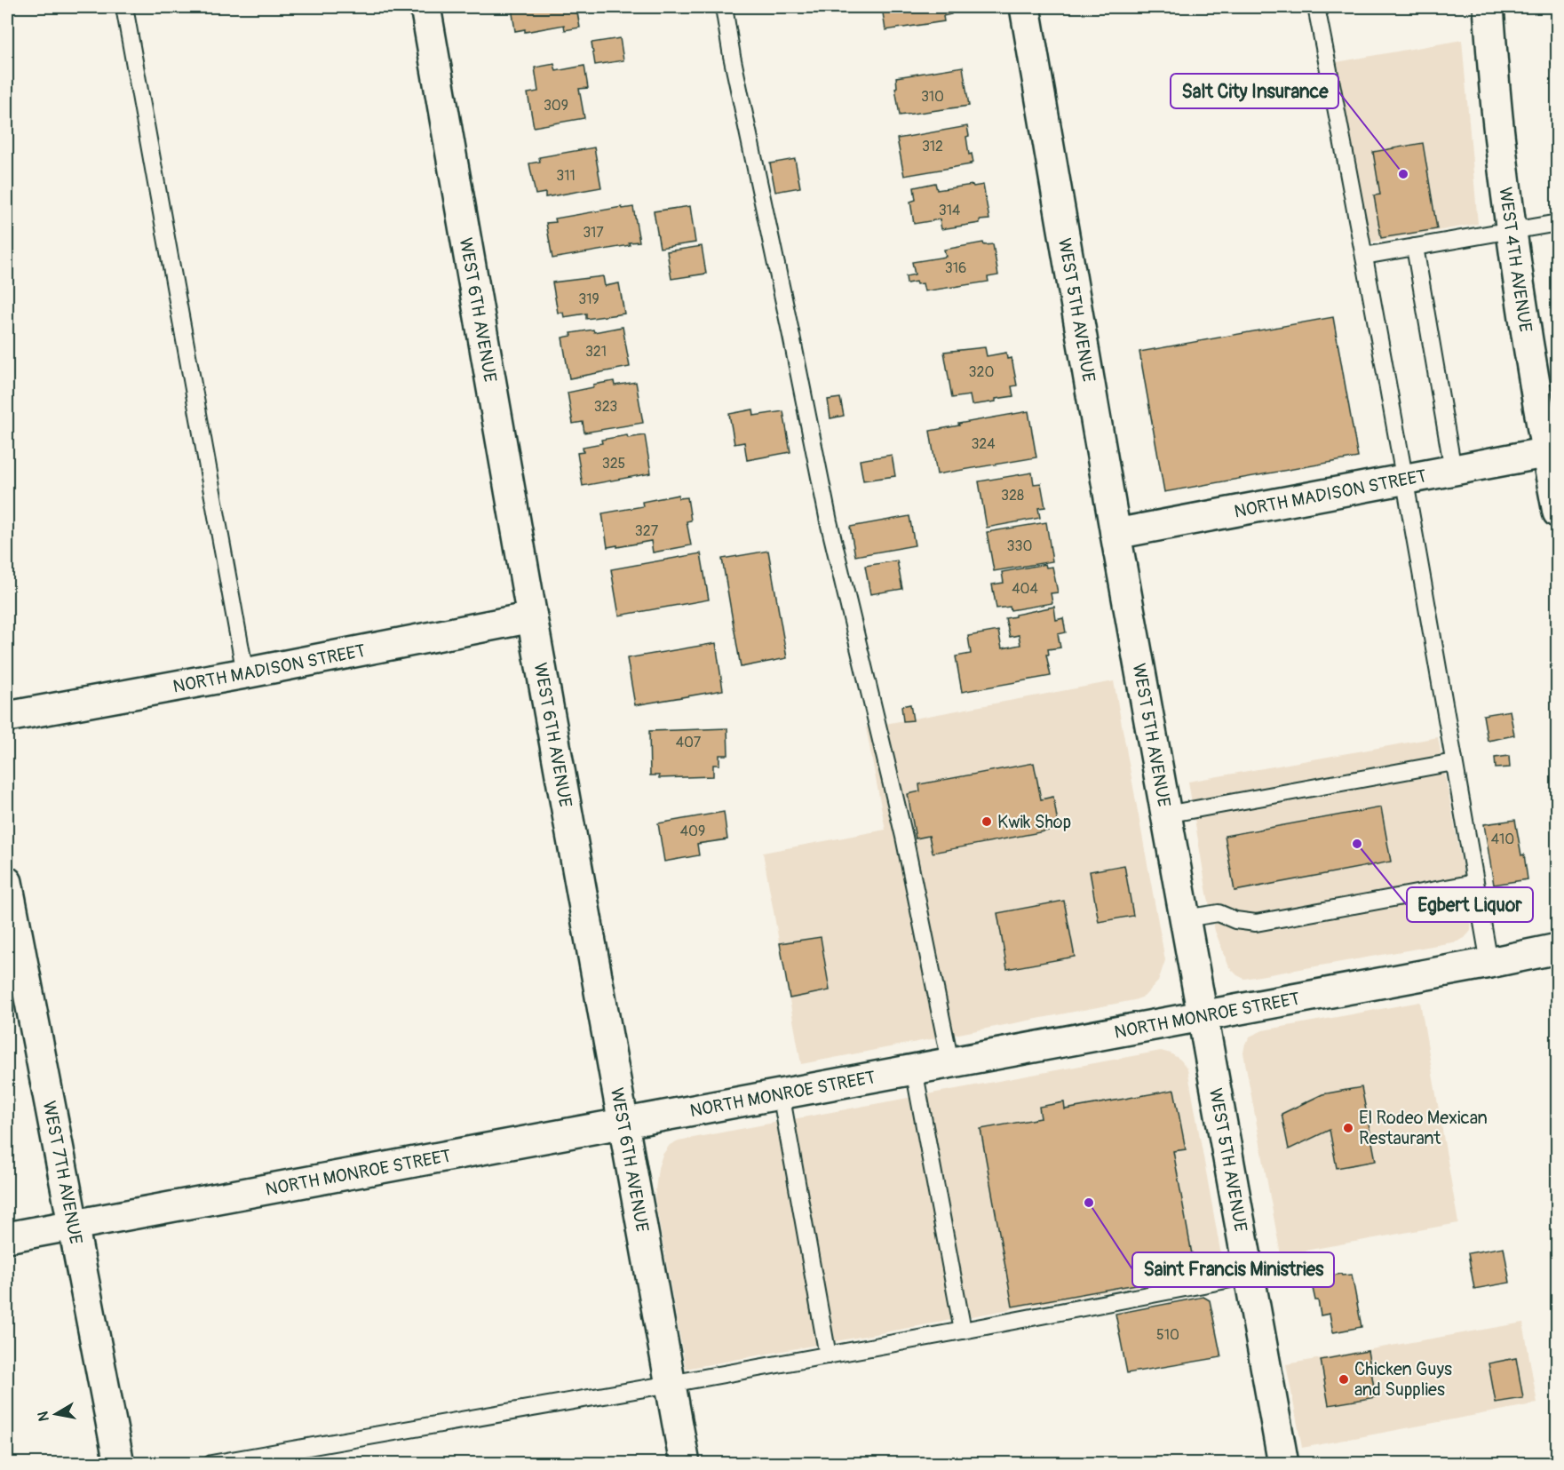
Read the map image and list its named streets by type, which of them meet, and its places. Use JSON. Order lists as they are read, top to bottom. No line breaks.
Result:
{"streets":{"street":["WEST 4TH AVENUE","WEST 6TH AVENUE","WEST 5TH AVENUE","NORTH MADISON STREET","NORTH MONROE STREET","WEST 7TH AVENUE"]},"crossings":[["WEST 4TH AVENUE","NORTH MADISON STREET"],["WEST 6TH AVENUE","NORTH MADISON STREET"],["WEST 6TH AVENUE","NORTH MONROE STREET"],["WEST 5TH AVENUE","NORTH MADISON STREET"],["WEST 5TH AVENUE","NORTH MONROE STREET"],["NORTH MONROE STREET","WEST 7TH AVENUE"]],"places":["Salt City Insurance","Kwik Shop","Egbert Liquor","El Rodeo Mexican Restaurant","Saint Francis Ministries","Chicken Guys and Supplies"],"house_numbers":["310","309","312","311","314","317","316","319","321","320","323","324","325","328","327","330","404","407","409","410","510"],"north":"left"}
